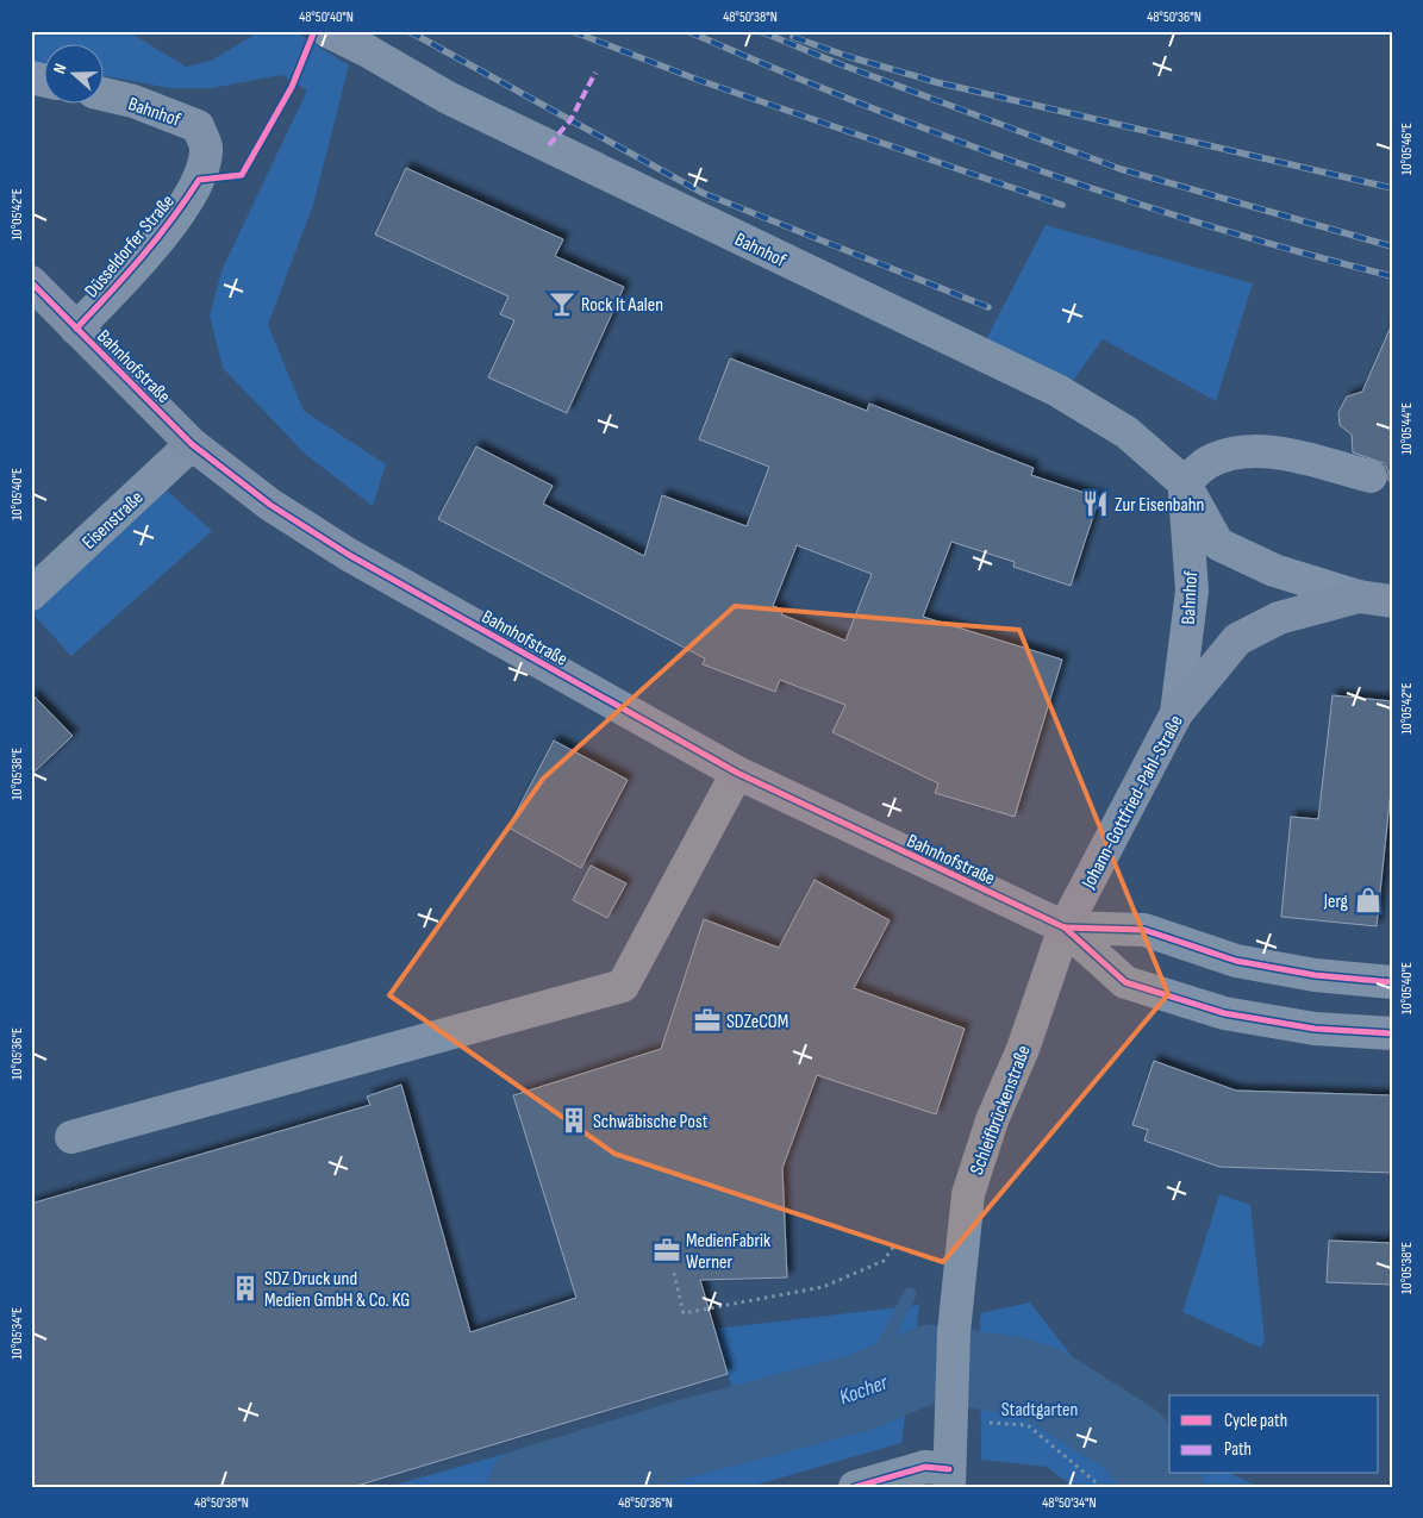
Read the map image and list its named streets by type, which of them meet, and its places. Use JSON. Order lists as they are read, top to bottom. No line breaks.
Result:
{"streets":{"main road":["Bahnhofstraße","Johann-Gottfried-Pahl-Straße"],"street":["Bahnhof","Düsseldorfer Straße","Eisenstraße","Schleifbrückenstraße"]},"crossings":[["Bahnhof","Düsseldorfer Straße"],["Bahnhof","Johann-Gottfried-Pahl-Straße"],["Düsseldorfer Straße","Bahnhofstraße"],["Bahnhofstraße","Eisenstraße"],["Bahnhofstraße","Johann-Gottfried-Pahl-Straße"],["Bahnhofstraße","Schleifbrückenstraße"],["Johann-Gottfried-Pahl-Straße","Schleifbrückenstraße"]],"water":["Kocher"],"parks":["Stadtgarten"],"places":{"bar":["Rock It Aalen"],"restaurant":["Zur Eisenbahn"],"shop":["Jerg"],"office":["SDZeCOM","MedienFabrik Werner"],"building":["Schwäbische Post","SDZ Druck und Medien GmbH & Co. KG"]},"legend":["Cycle path","Path"],"north":"left","coordinates":["48°50'40\"N","48°50'38\"N","48°50'36\"N","10°05'46\"E","10°05'42\"E","10°05'44\"E","10°05'40\"E","10°05'38\"E","10°05'36\"E","10°05'34\"E","48°50'34\"N"]}
